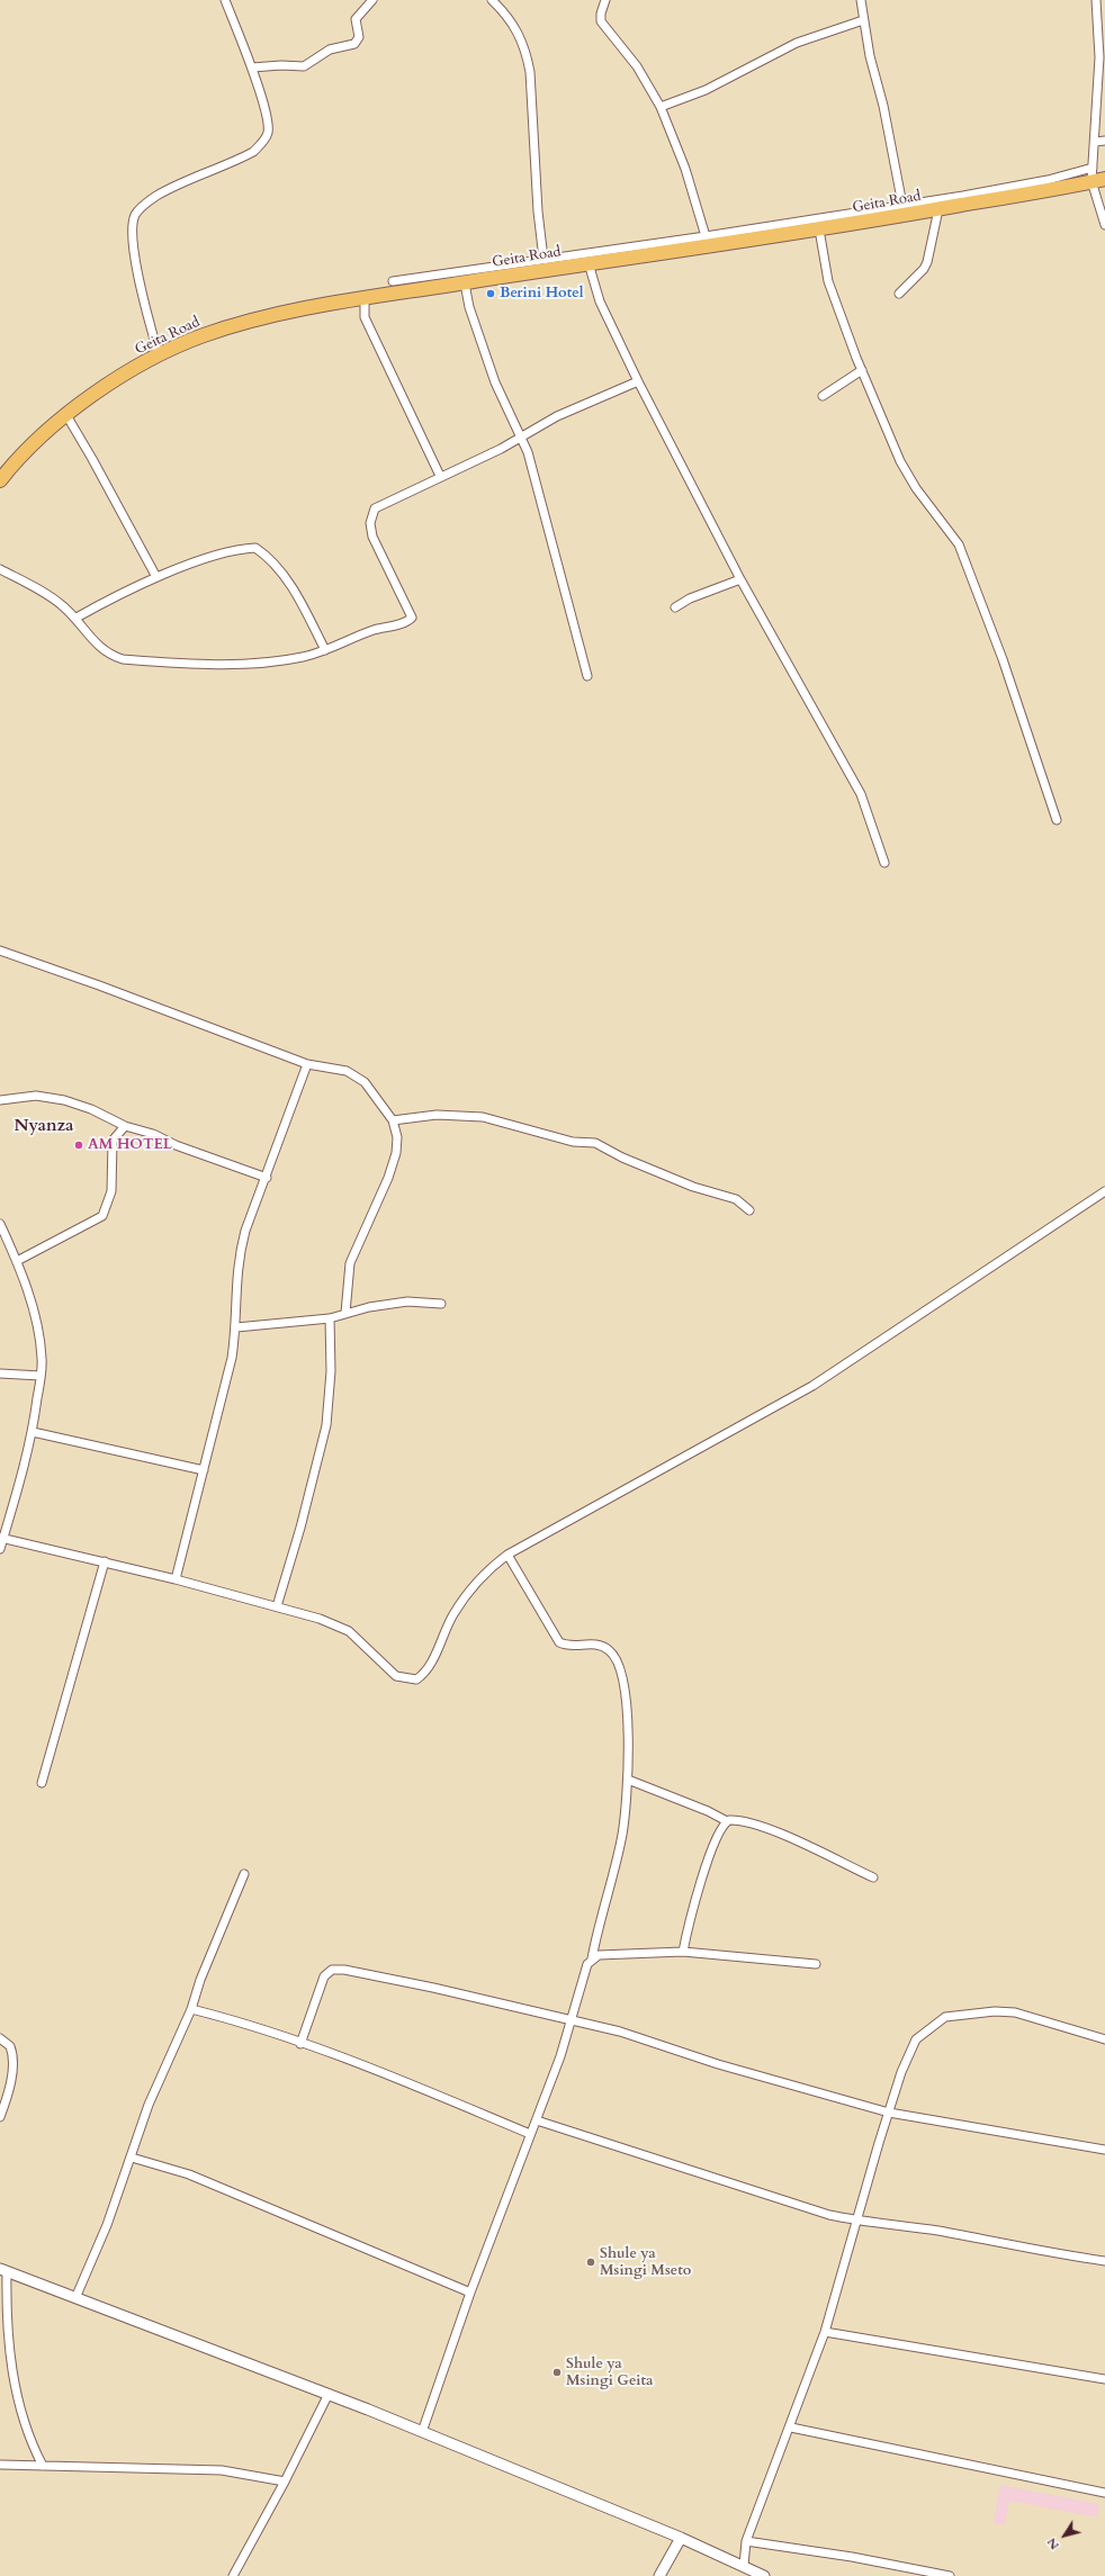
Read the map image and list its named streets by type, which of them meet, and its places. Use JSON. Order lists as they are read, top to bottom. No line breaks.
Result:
{"streets":{"highway":["Geita Road"]},"districts":["Nyanza"],"places":["Berini Hotel","AM HOTEL","Shule ya Msingi Mseto","Shule ya Msingi Geita"],"north":"bottom left"}
